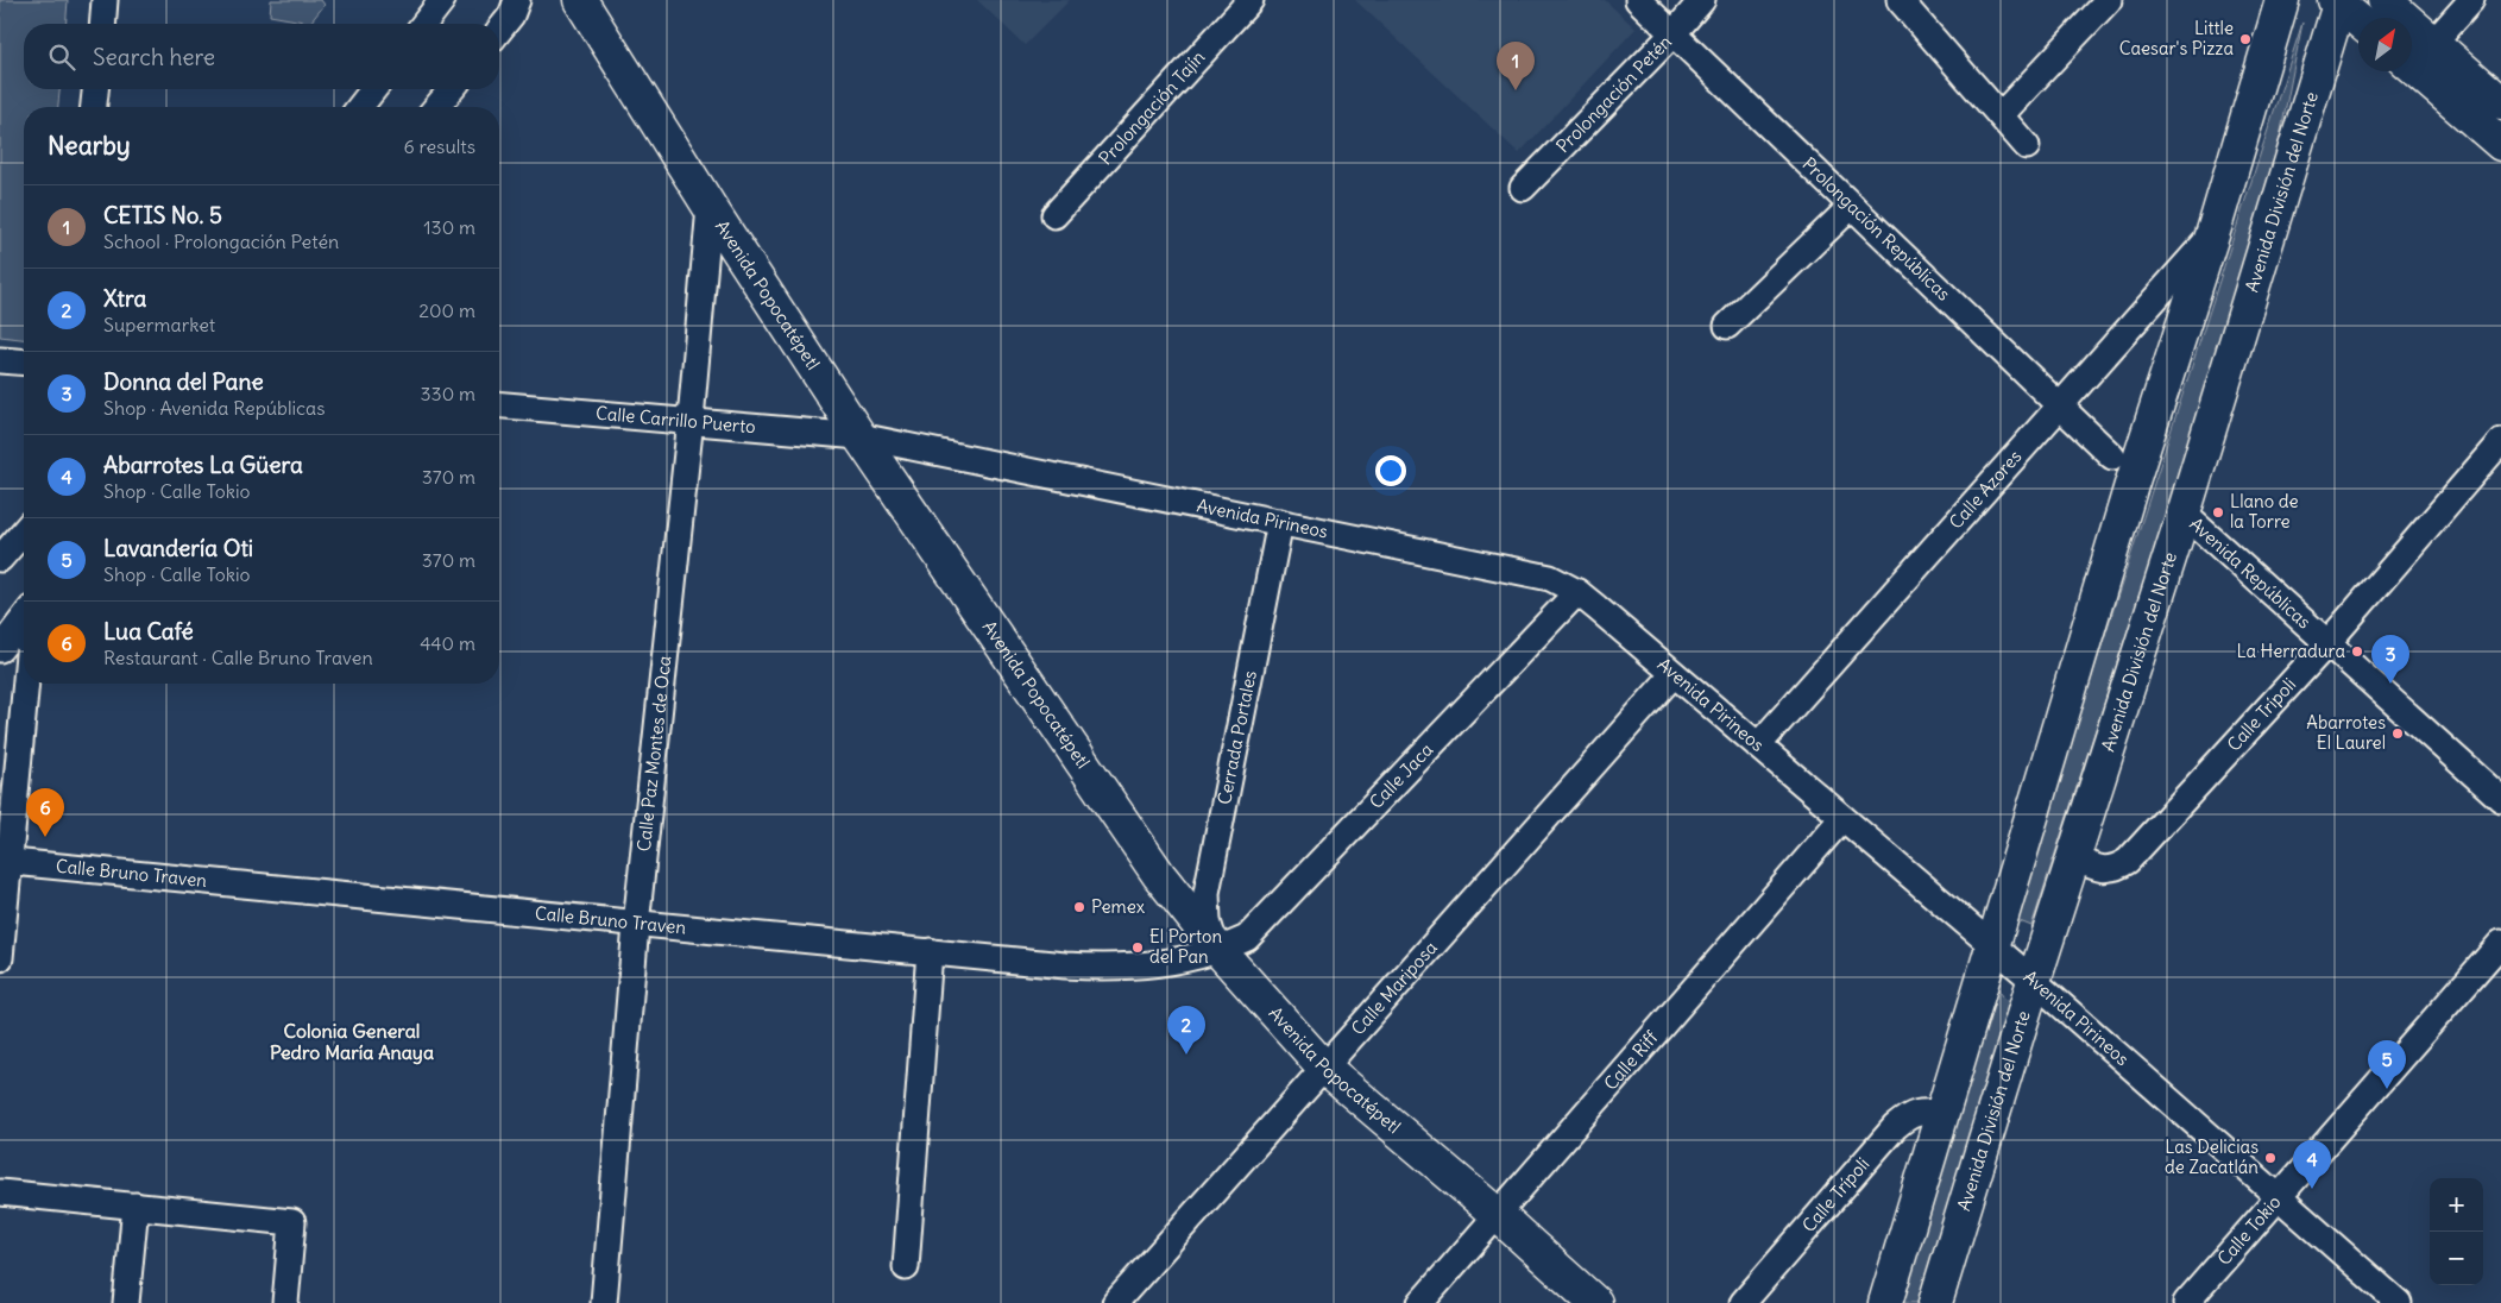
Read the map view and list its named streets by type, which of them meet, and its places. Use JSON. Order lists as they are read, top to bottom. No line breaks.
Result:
{"streets":{"main road":["Avenida División del Norte","Avenida Popocatépetl"],"street":["Prolongación Petén","Prolongación Tajín","Prolongación Repúblicas","Calle Carrillo Puerto","Calle Azores","Avenida Pirineos","Avenida Repúblicas","Calle Trípoli","Cerrada Portales","Calle Paz Montes de Oca","Calle Jaca","Calle Bruno Traven","Calle Mariposa","Calle Riff","Calle Tokio"]},"crossings":[["Prolongación Petén","Prolongación Repúblicas"],["Avenida División del Norte","Avenida Pirineos"],["Avenida División del Norte","Avenida Repúblicas"],["Avenida División del Norte","Calle Trípoli"],["Prolongación Repúblicas","Calle Azores"],["Avenida Popocatépetl","Calle Carrillo Puerto"],["Avenida Popocatépetl","Avenida Pirineos"],["Avenida Popocatépetl","Cerrada Portales"],["Avenida Popocatépetl","Calle Paz Montes de Oca"],["Avenida Popocatépetl","Calle Jaca"],["Avenida Popocatépetl","Calle Bruno Traven"],["Avenida Popocatépetl","Calle Mariposa"],["Avenida Popocatépetl","Calle Riff"],["Calle Carrillo Puerto","Avenida Pirineos"],["Calle Carrillo Puerto","Calle Paz Montes de Oca"],["Calle Azores","Avenida Pirineos"],["Avenida Pirineos","Cerrada Portales"],["Avenida Pirineos","Calle Jaca"],["Avenida Pirineos","Calle Mariposa"],["Avenida Pirineos","Calle Riff"],["Avenida Pirineos","Calle Tokio"],["Avenida Repúblicas","Calle Trípoli"],["Cerrada Portales","Calle Jaca"],["Cerrada Portales","Calle Bruno Traven"],["Calle Paz Montes de Oca","Calle Bruno Traven"],["Calle Jaca","Calle Bruno Traven"]],"districts":["Colonia General Pedro María Anaya"],"places":["Little Caesar's Pizza","Llano de la Torre","La Herradura","Abarrotes El Laurel","Pemex","El Porton del Pan","Las Delicias de Zacatlán"],"north":"top right","page":{"search":"Search here","pins":["1","3","6","2","5","4"],"heading":["Nearby","6 results"],"list":[{"mark":"1","name":"CETIS No. 5","note":"School · Prolongación Petén","value":"130 m"},{"mark":"2","name":"Xtra","note":"Supermarket","value":"200 m"},{"mark":"3","name":"Donna del Pane","note":"Shop · Avenida Repúblicas","value":"330 m"},{"mark":"4","name":"Abarrotes La Güera","note":"Shop · Calle Tokio","value":"370 m"},{"mark":"5","name":"Lavandería Oti","note":"Shop · Calle Tokio","value":"370 m"},{"mark":"6","name":"Lua Café","note":"Restaurant · Calle Bruno Traven","value":"440 m"}],"map_buttons":["+","−"]}}
